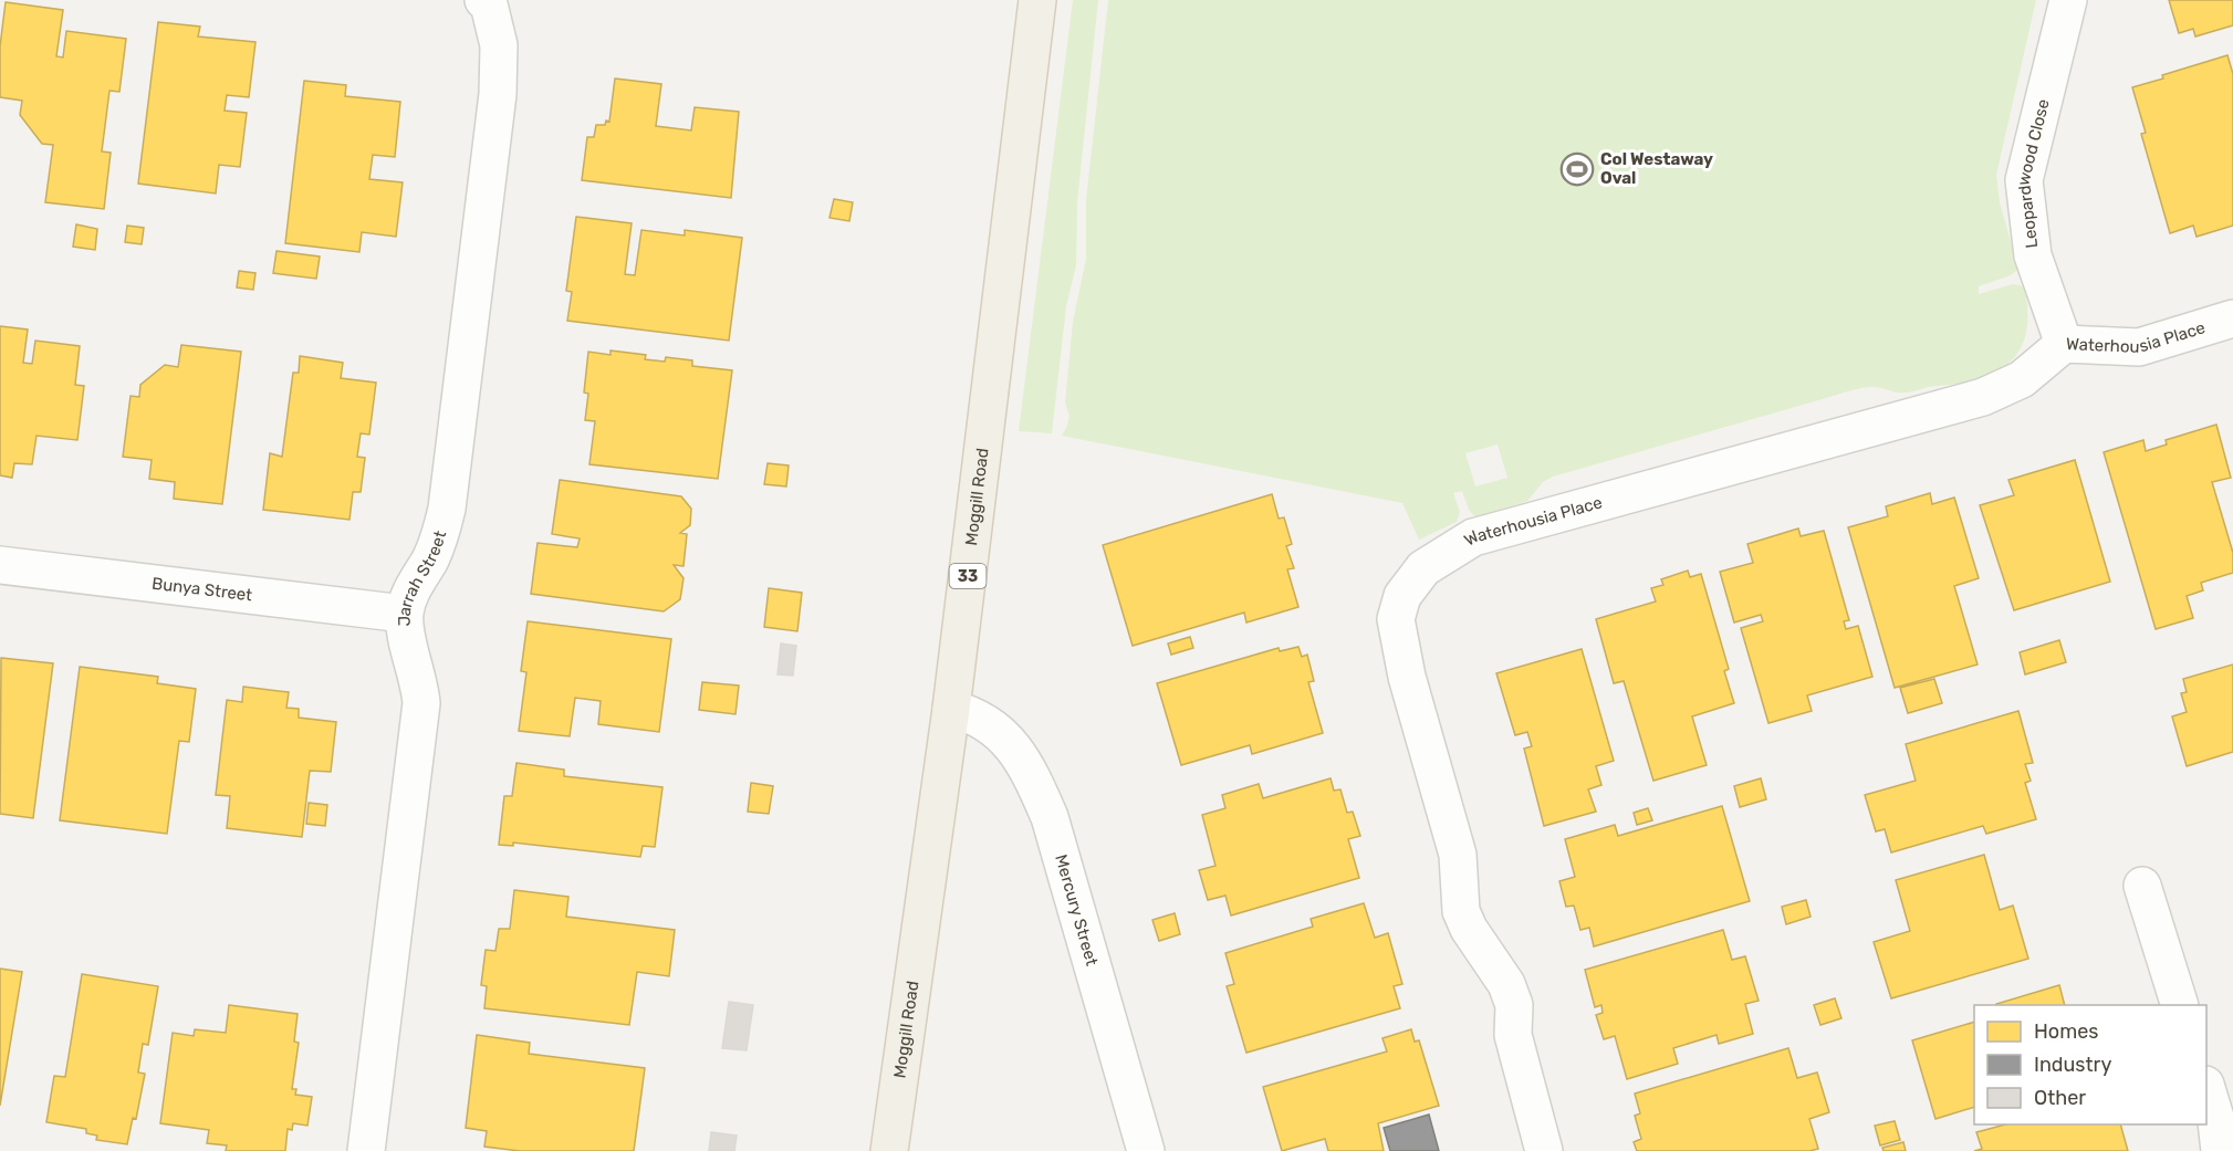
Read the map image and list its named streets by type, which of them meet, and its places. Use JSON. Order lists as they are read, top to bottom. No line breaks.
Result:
{"streets":{"main road":["Moggill Road","33"],"street":["Leopardwood Close","Waterhousia Place","Jarrah Street","Bunya Street","Mercury Street"]},"crossings":[["Leopardwood Close","Waterhousia Place"],["Moggill Road","Mercury Street"],["Jarrah Street","Bunya Street"]],"places":{"sports":["Col Westaway Oval"]},"legend":["Homes","Industry","Other"]}
